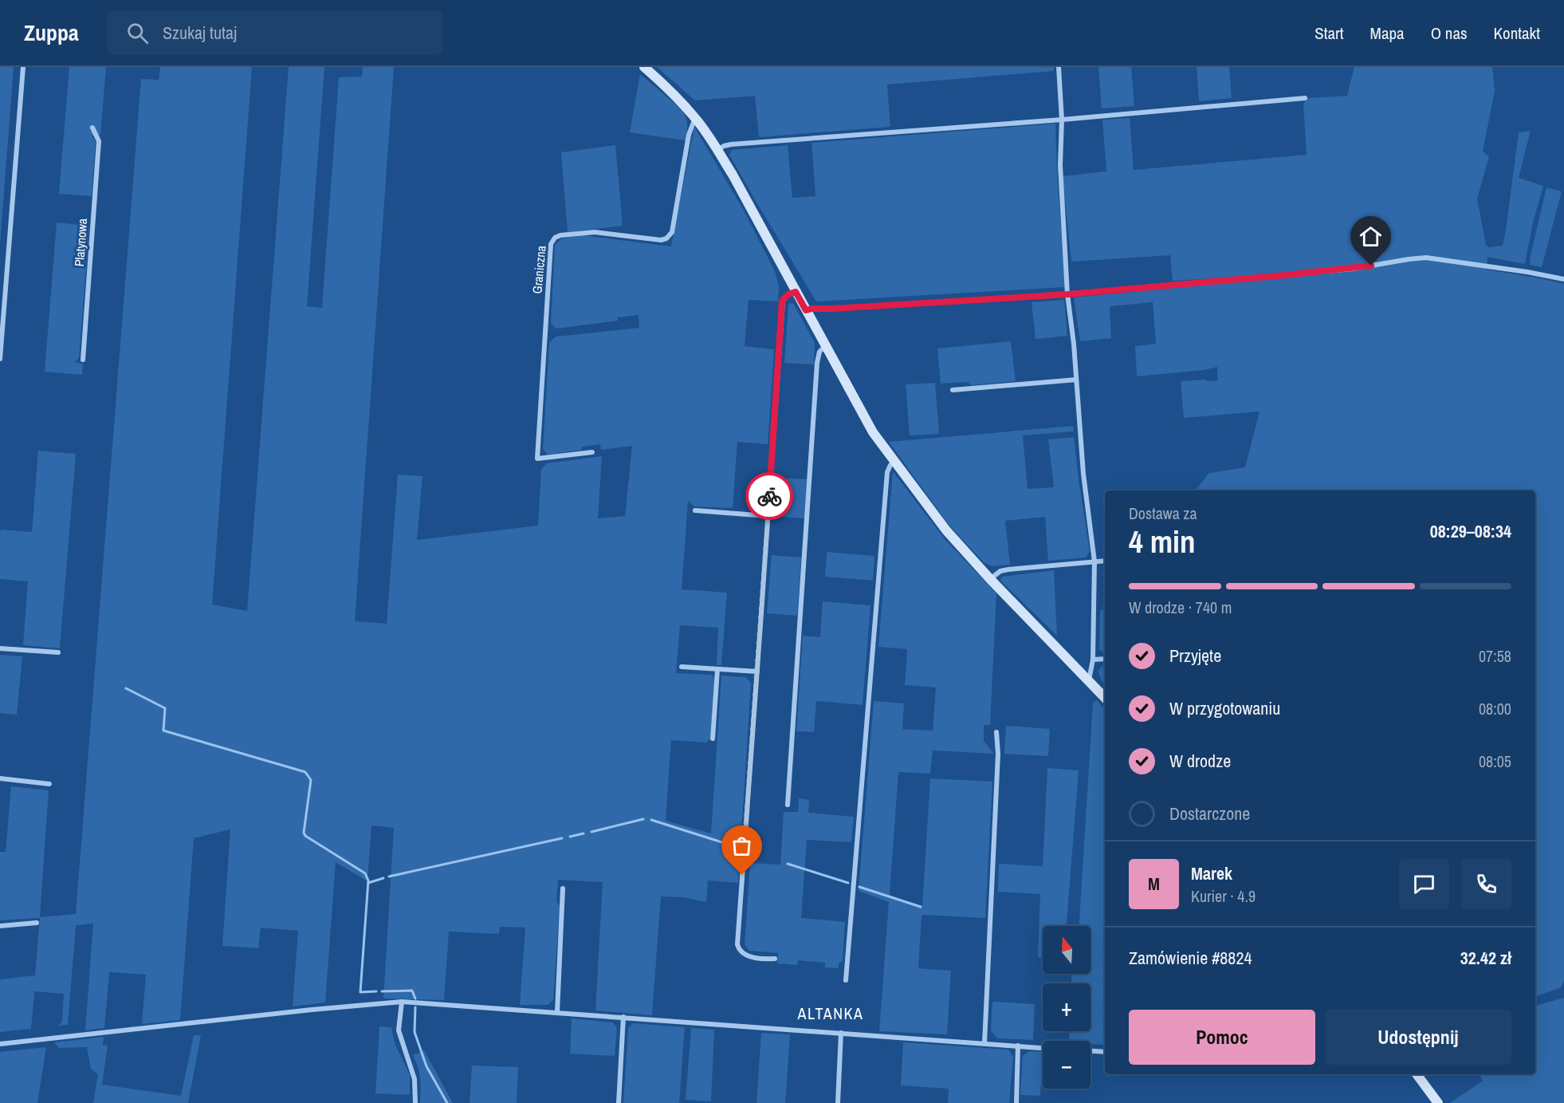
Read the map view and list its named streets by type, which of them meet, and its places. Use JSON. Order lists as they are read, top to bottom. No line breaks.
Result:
{"streets":{"street":["Platynowa","Graniczna"]},"districts":["ALTANKA"],"north":"top","page":{"header":"Zuppa","search":"Szukaj tutaj","nav":["Start","Mapa","O nas","Kontakt"],"heading":["4 min","Dostawa za","08:29–08:34"],"panel":["Marek","Kurier · 4.9","Zamówienie #8824","32.42 zł"],"bar":"W drodze · 740 m","list":[["Przyjęte","07:58"],["W przygotowaniu","08:00"],["W drodze","08:05"],"Dostarczone"],"round":"M","map_buttons":["+","−"],"buttons":["Pomoc","Udostępnij"]}}
